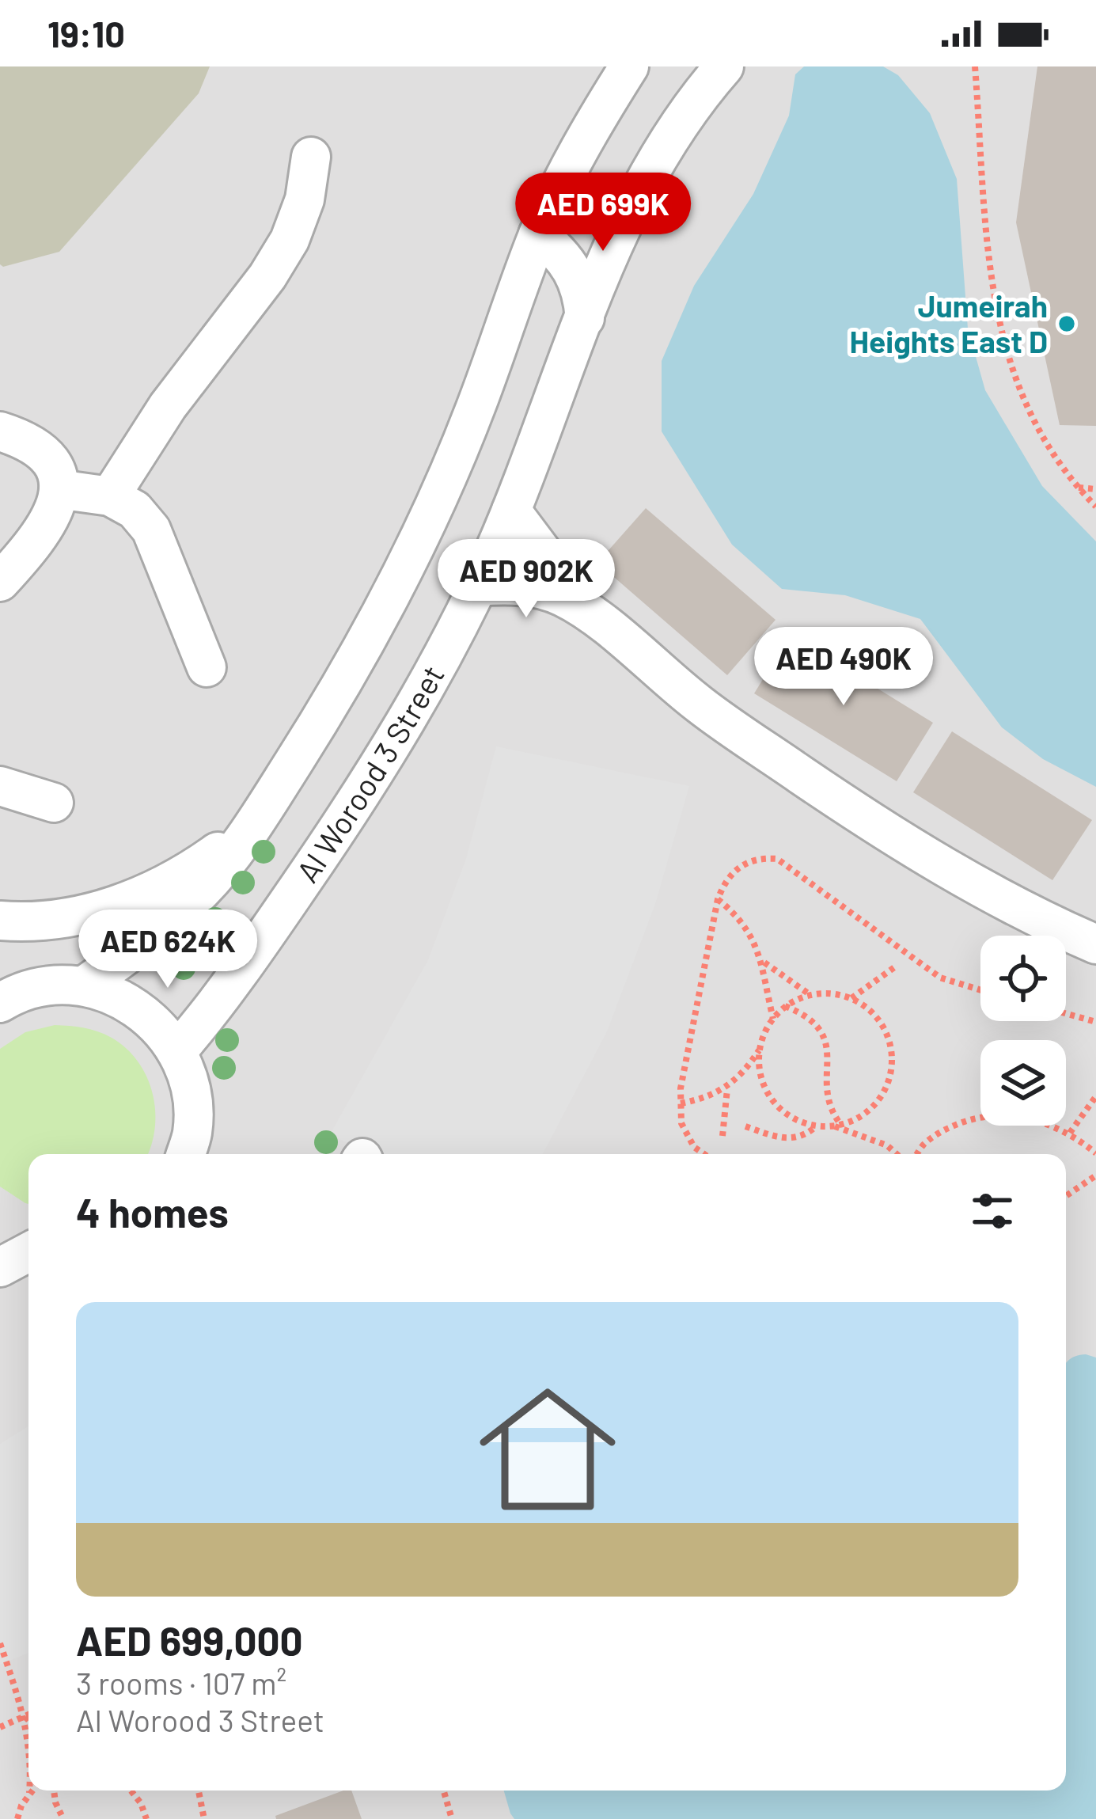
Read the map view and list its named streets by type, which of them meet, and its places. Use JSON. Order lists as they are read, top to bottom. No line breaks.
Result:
{"streets":{"street":["Al Worood 3 Street"]},"places":["Jumeirah Heights East D"],"page":{"status":"19:10","price":["AED 699K","AED 902K","AED 490K","AED 624K"],"heading":"4 homes","list":[{"name":"AED 699,000","note":"3 rooms · 107 m² · Al Worood 3 Street"}]}}
